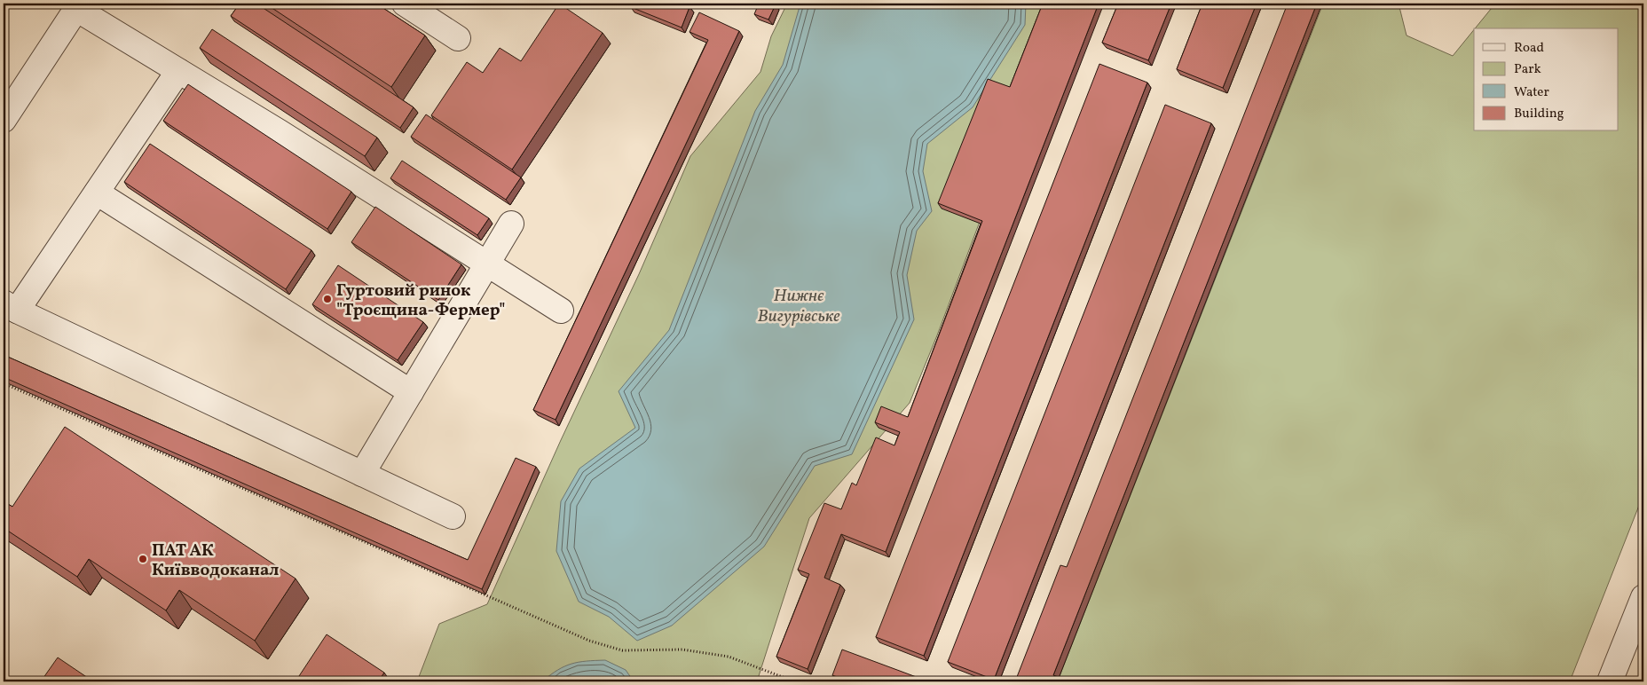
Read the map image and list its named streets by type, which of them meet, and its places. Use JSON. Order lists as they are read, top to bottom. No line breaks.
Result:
{"water":["Нижнє Вигурівське"],"places":["Гуртовий ринок \"Троєщина-Фермер\"","ПАТ АК Київводоканал"],"legend":["Road","Park","Water","Building"]}
